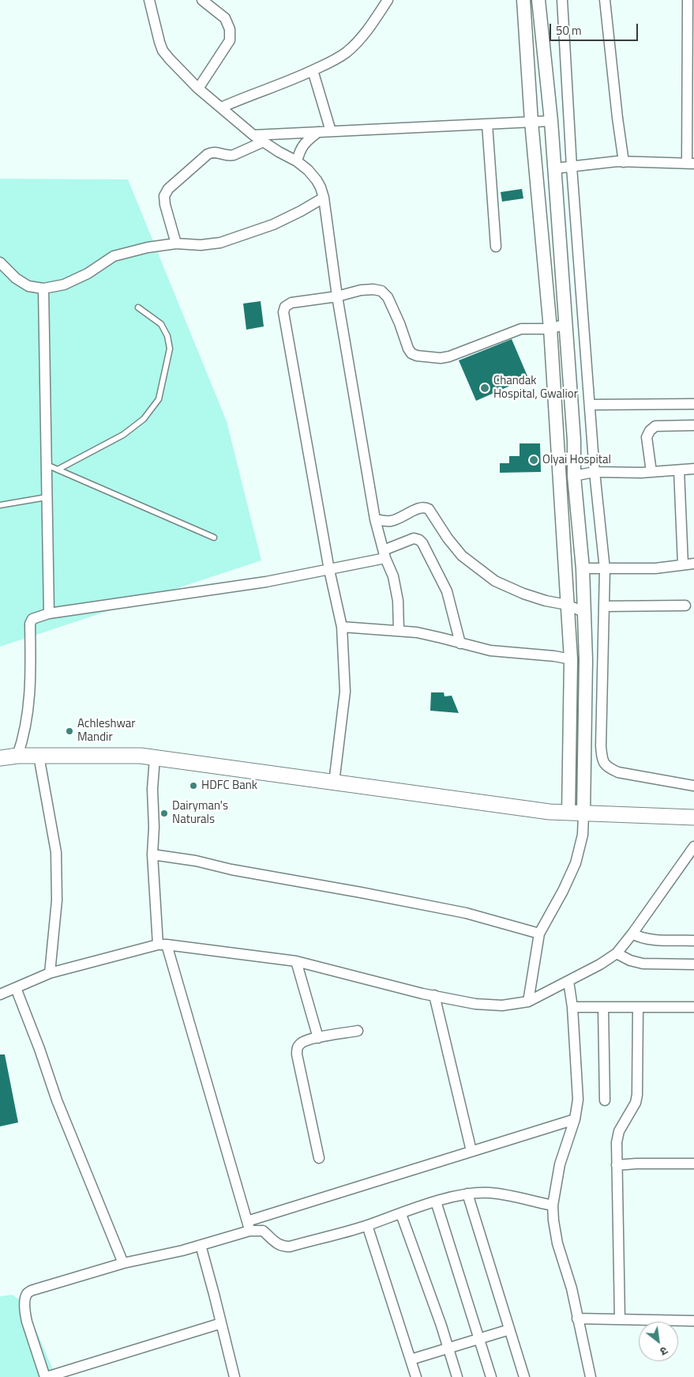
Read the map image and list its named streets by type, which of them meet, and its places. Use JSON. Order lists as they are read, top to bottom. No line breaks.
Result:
{"places":["Chandak Hospital, Gwalior","Olyai Hospital","Achleshwar Mandir","HDFC Bank","Dairyman's Naturals"],"scale_bar":"50 m","north":"bottom right"}
